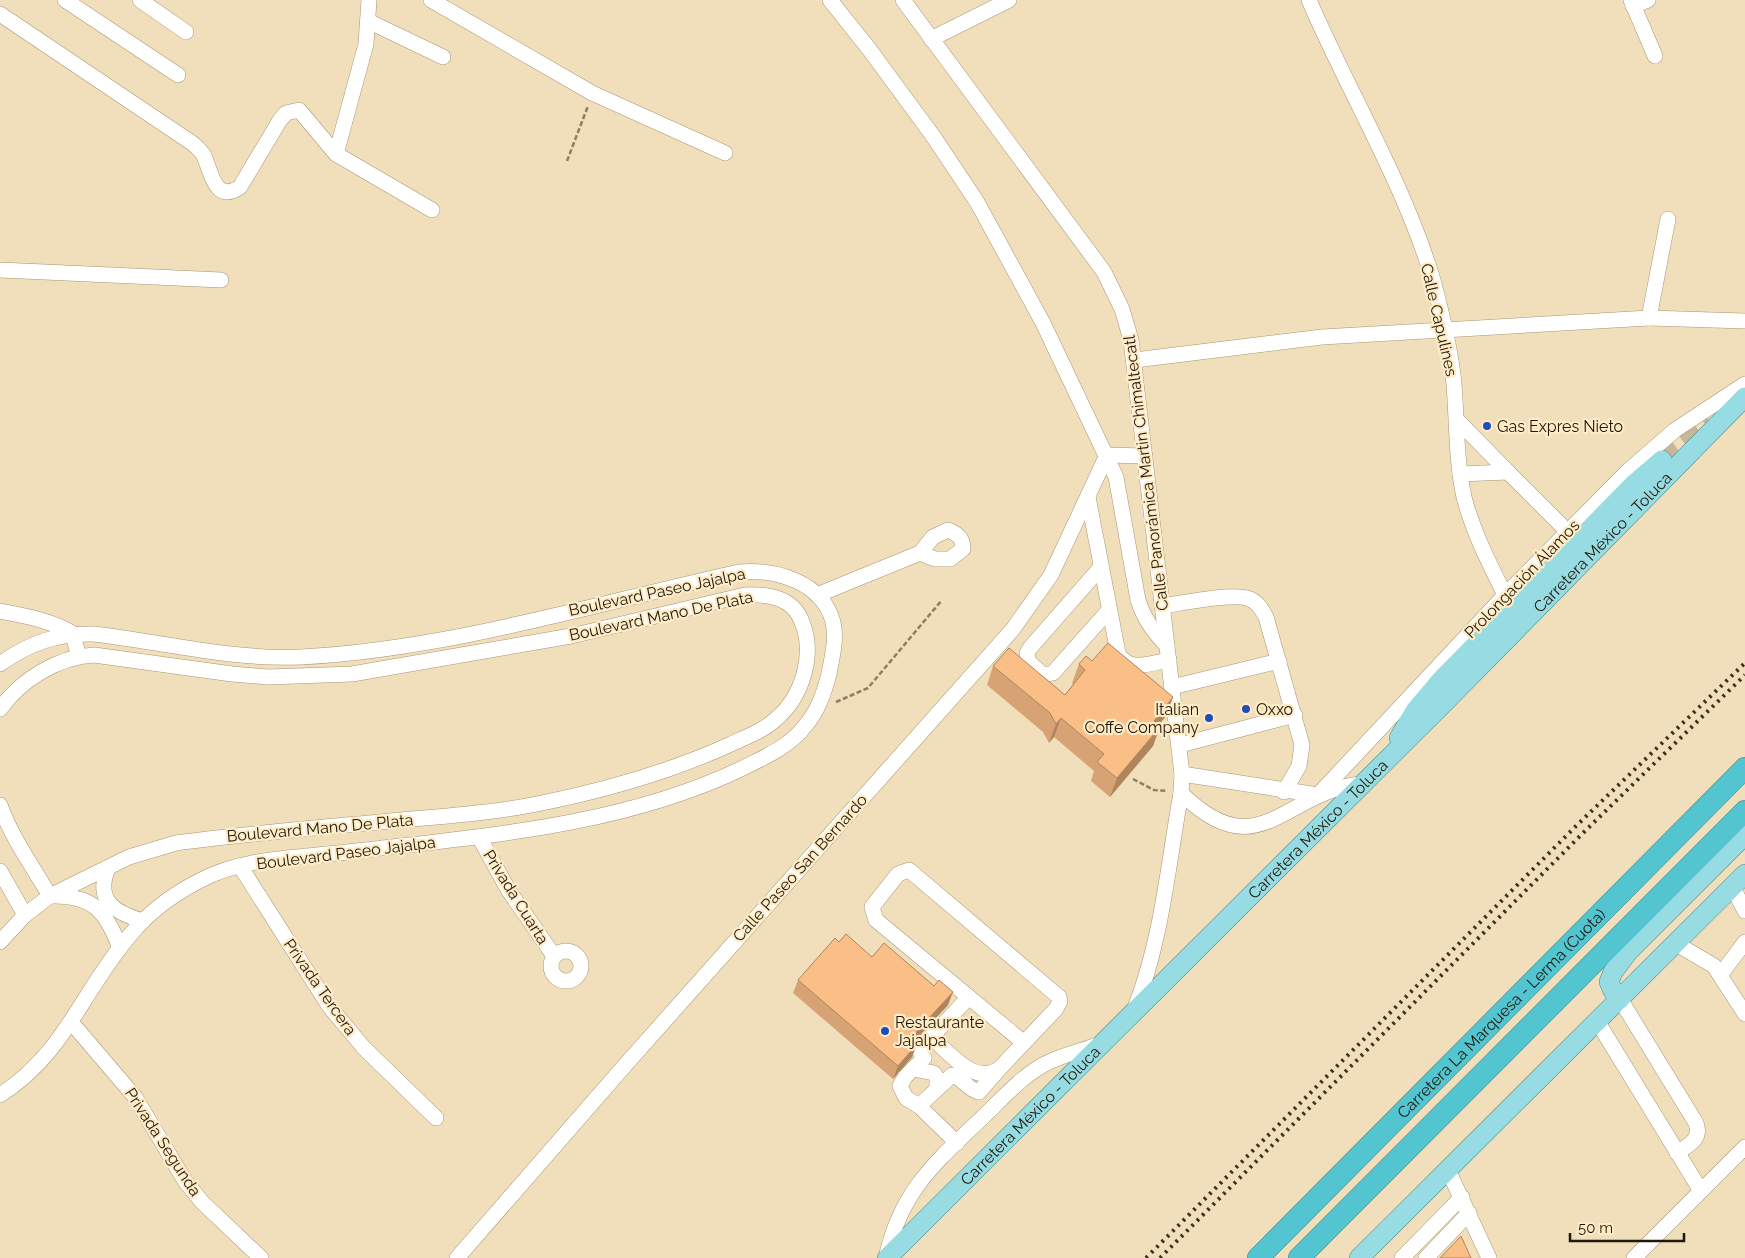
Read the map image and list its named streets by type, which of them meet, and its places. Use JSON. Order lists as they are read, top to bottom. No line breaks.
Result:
{"streets":{"highway":["Carretera La Marquesa - Lerma (Cuota)"],"main road":["Carretera México - Toluca"],"street":["Calle Capulines","Calle Panorámica Martin Chimaltecatl","Prolongación Álamos","Boulevard Paseo Jajalpa","Boulevard Mano De Plata","Calle Paseo San Bernardo","Privada Cuarta","Privada Tercera","Privada Segunda"]},"crossings":[["Calle Capulines","Prolongación Álamos"],["Calle Panorámica Martin Chimaltecatl","Carretera México - Toluca"],["Calle Panorámica Martin Chimaltecatl","Prolongación Álamos"],["Carretera México - Toluca","Prolongación Álamos"],["Boulevard Paseo Jajalpa","Privada Cuarta"],["Boulevard Paseo Jajalpa","Privada Tercera"],["Boulevard Paseo Jajalpa","Privada Segunda"]],"places":["Gas Expres Nieto","Oxxo","Italian Coffe Company","Restaurante Jajalpa"],"scale_bar":"50 m"}
